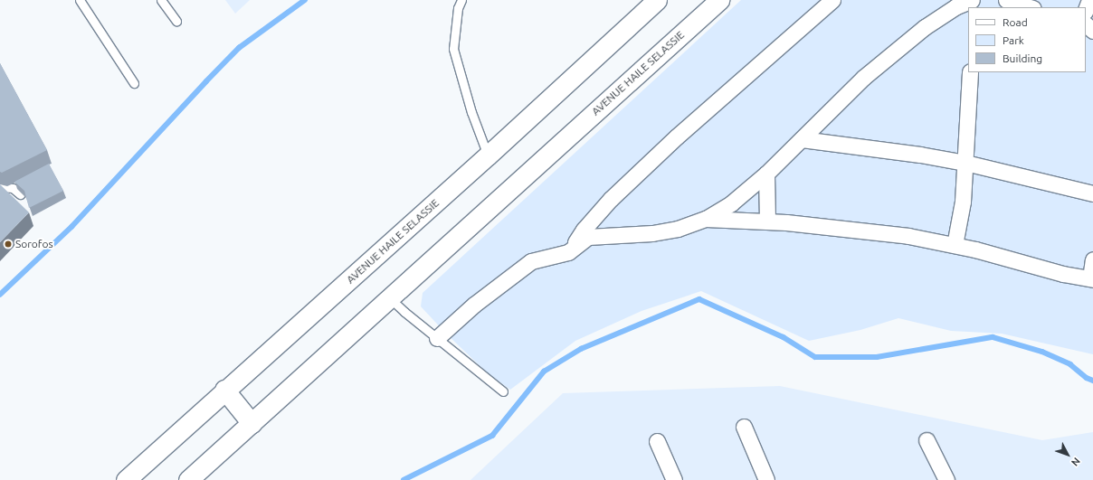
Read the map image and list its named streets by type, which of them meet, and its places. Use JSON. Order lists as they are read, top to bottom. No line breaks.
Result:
{"streets":{"street":["AVENUE HAILE SELASSIE"]},"places":["Sorofos"],"legend":["Road","Park","Building"],"north":"bottom right"}
